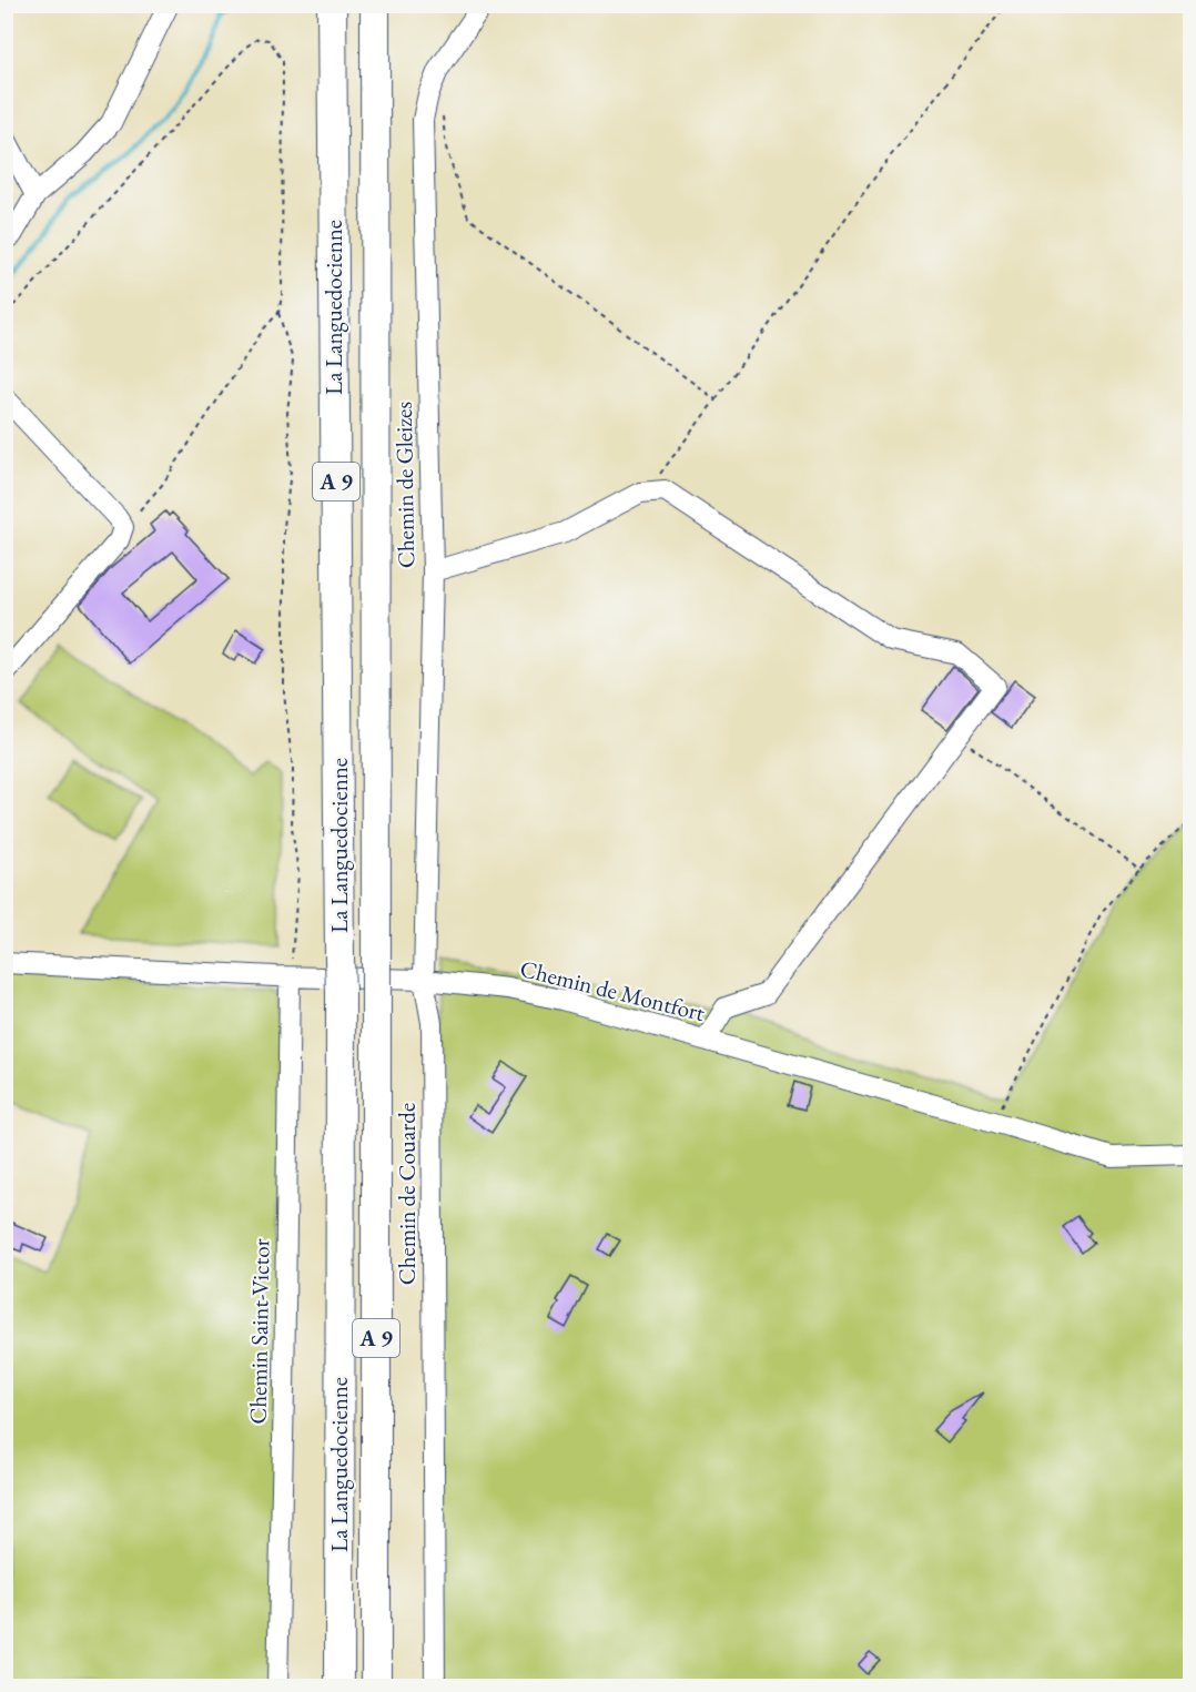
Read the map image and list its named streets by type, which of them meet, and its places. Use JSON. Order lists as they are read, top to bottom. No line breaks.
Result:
{"streets":{"highway":["La Languedocienne","A 9"],"street":["Chemin de Gleizes","Chemin de Montfort","Chemin de Couarde","Chemin Saint-Victor"]},"crossings":[["Chemin de Gleizes","Chemin de Montfort"],["Chemin de Gleizes","Chemin de Couarde"],["Chemin de Montfort","Chemin de Couarde"],["Chemin de Montfort","Chemin Saint-Victor"]]}
